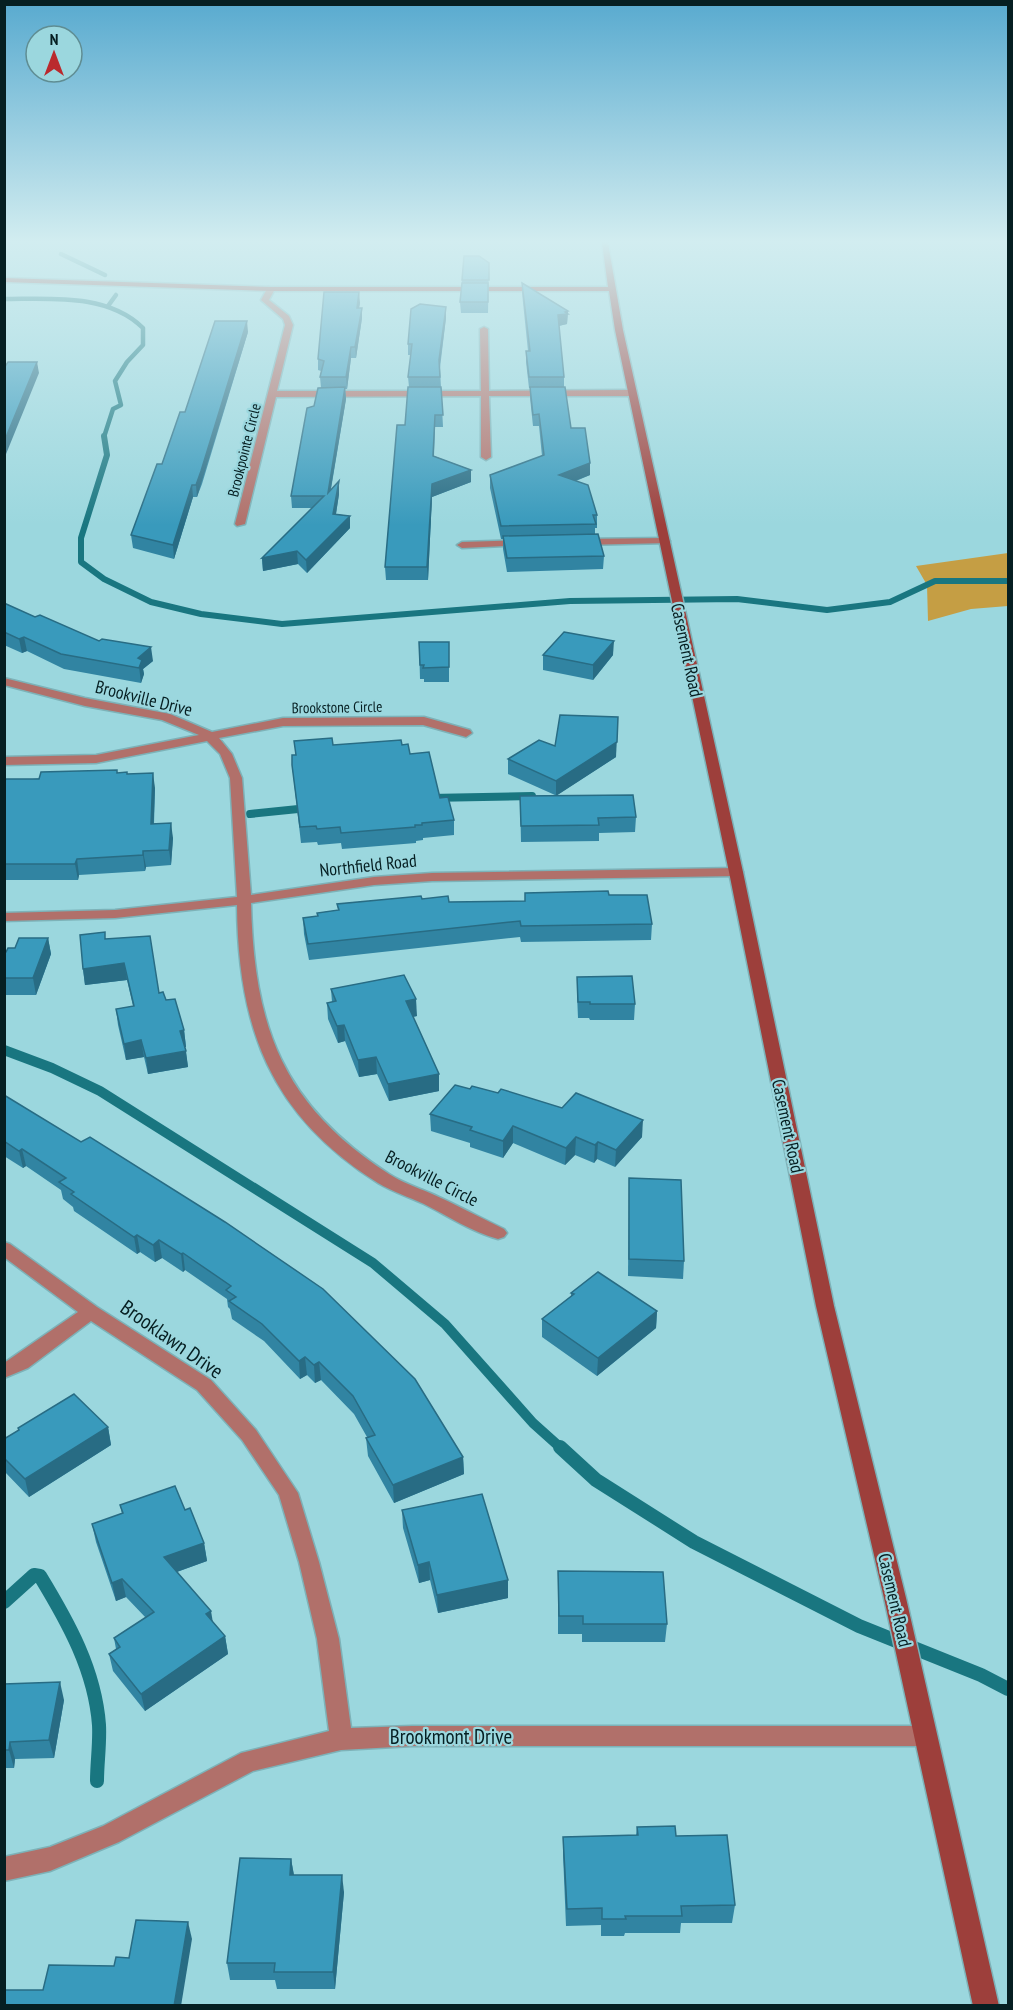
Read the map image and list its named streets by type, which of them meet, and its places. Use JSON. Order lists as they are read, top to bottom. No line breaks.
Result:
{"streets":{"street":["Brookpointe Circle","Casement Road","Brookville Drive","Brookstone Circle","Northfield Road","Brookville Circle","Brooklawn Drive","Brookmont Drive"]},"crossings":[["Casement Road","Northfield Road"],["Casement Road","Brookmont Drive"],["Brookville Drive","Brookstone Circle"],["Brookville Drive","Northfield Road"],["Brookville Drive","Brookville Circle"],["Northfield Road","Brookville Circle"],["Brooklawn Drive","Brookmont Drive"]],"north":"top"}
